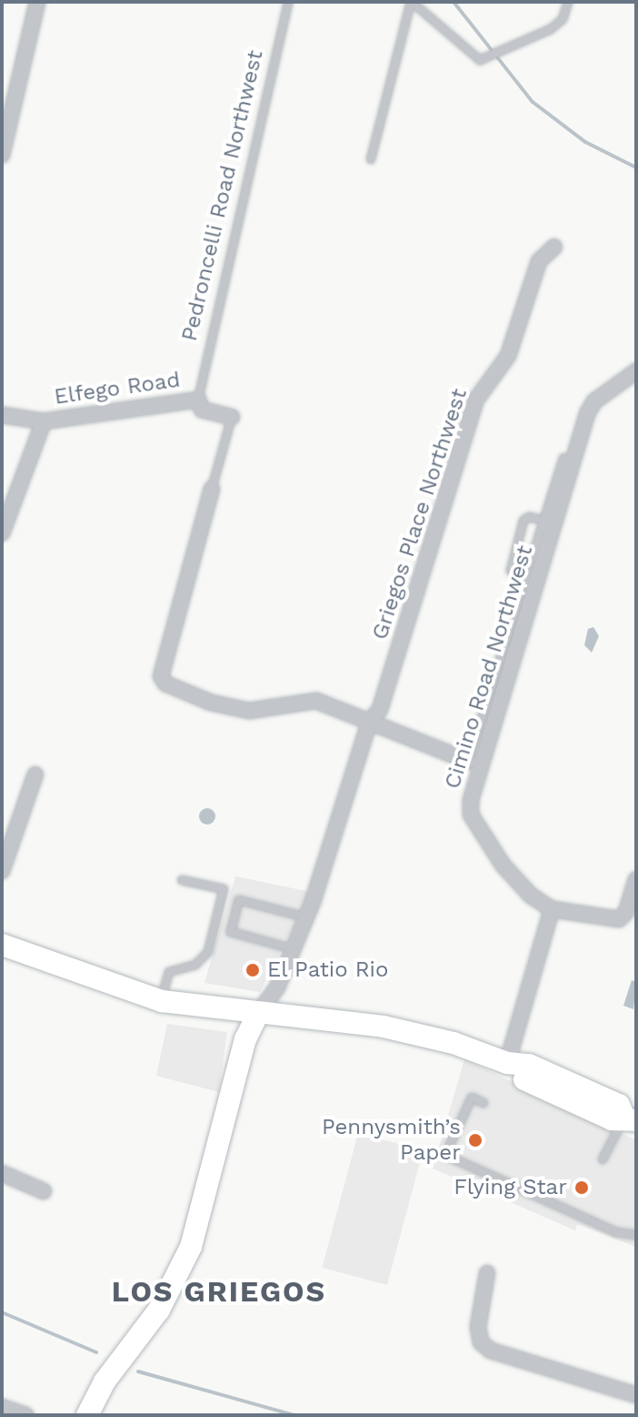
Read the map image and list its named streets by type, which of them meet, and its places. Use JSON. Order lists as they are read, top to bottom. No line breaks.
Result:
{"streets":{"street":["Elfego Road","Griegos Place Northwest","Cimino Road Northwest"],"lane":["Pedroncelli Road Northwest"]},"crossings":[["Pedroncelli Road Northwest","Elfego Road"]],"districts":["LOS GRIEGOS"],"places":["El Patio Rio","Pennysmith’s Paper","Flying Star"]}
